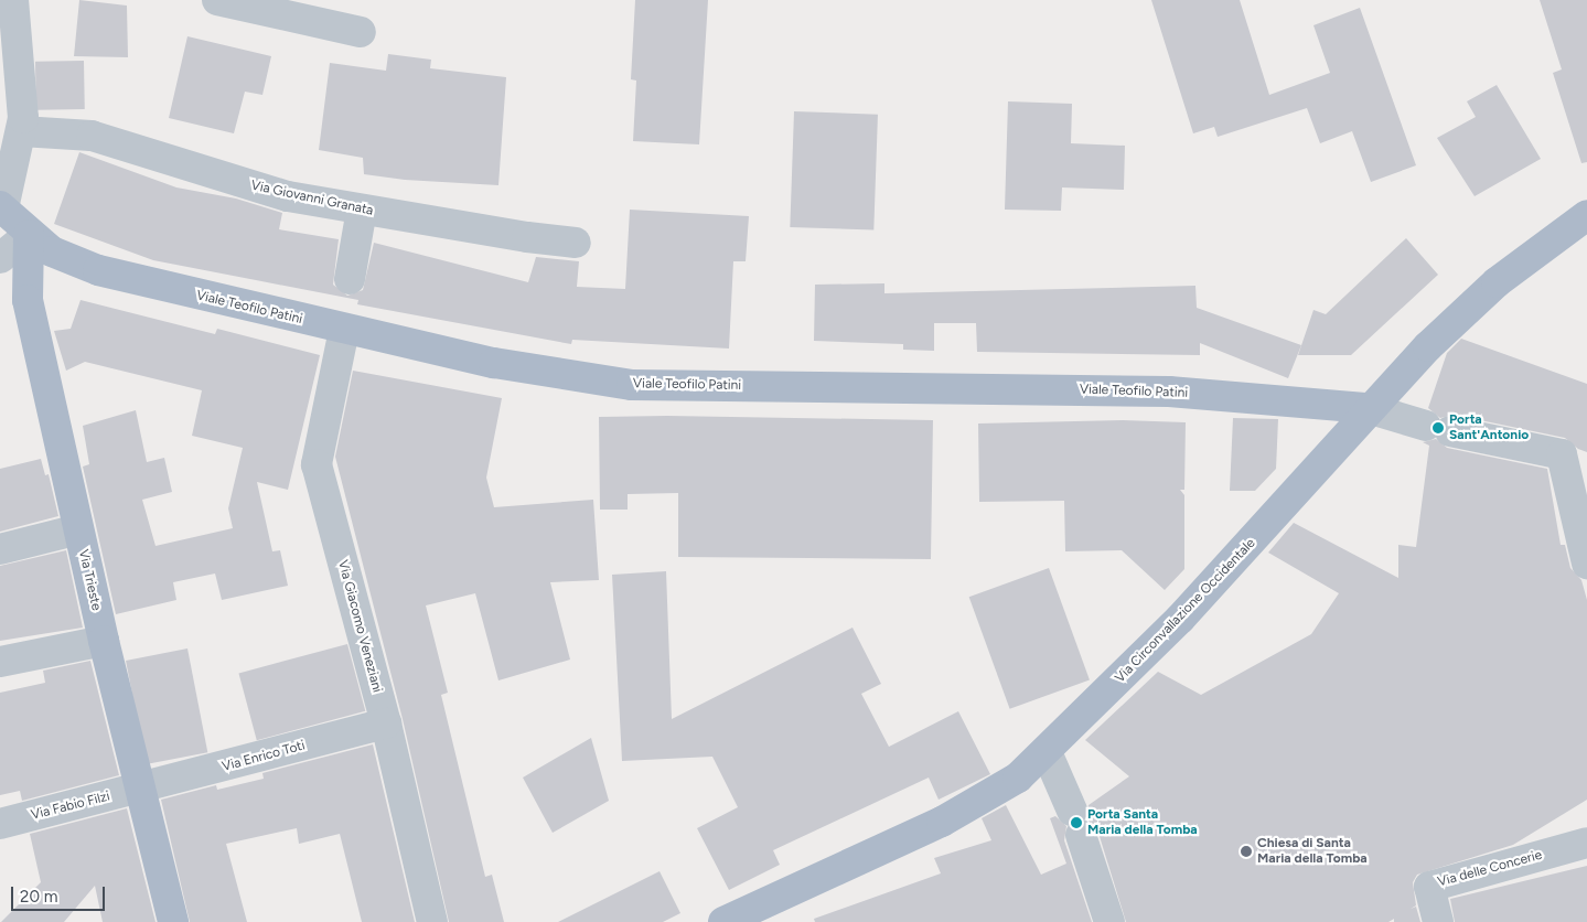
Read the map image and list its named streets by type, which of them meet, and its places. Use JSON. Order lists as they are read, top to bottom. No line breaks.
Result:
{"streets":{"main road":["Viale Teofilo Patini","Via Trieste","Via Circonvallazione Occidentale"],"street":["Via Giovanni Granata","Via Giacomo Veneziani","Via Enrico Toti","Via Fabio Filzi","Via delle Concerie"]},"crossings":[["Viale Teofilo Patini","Via Trieste"],["Viale Teofilo Patini","Via Circonvallazione Occidentale"],["Viale Teofilo Patini","Via Giacomo Veneziani"],["Via Trieste","Via Enrico Toti"],["Via Trieste","Via Fabio Filzi"],["Via Giacomo Veneziani","Via Enrico Toti"],["Via Enrico Toti","Via Fabio Filzi"]],"places":["Porta Sant'Antonio","Porta Santa Maria della Tomba","Chiesa di Santa Maria della Tomba"],"scale_bar":"20 m"}
